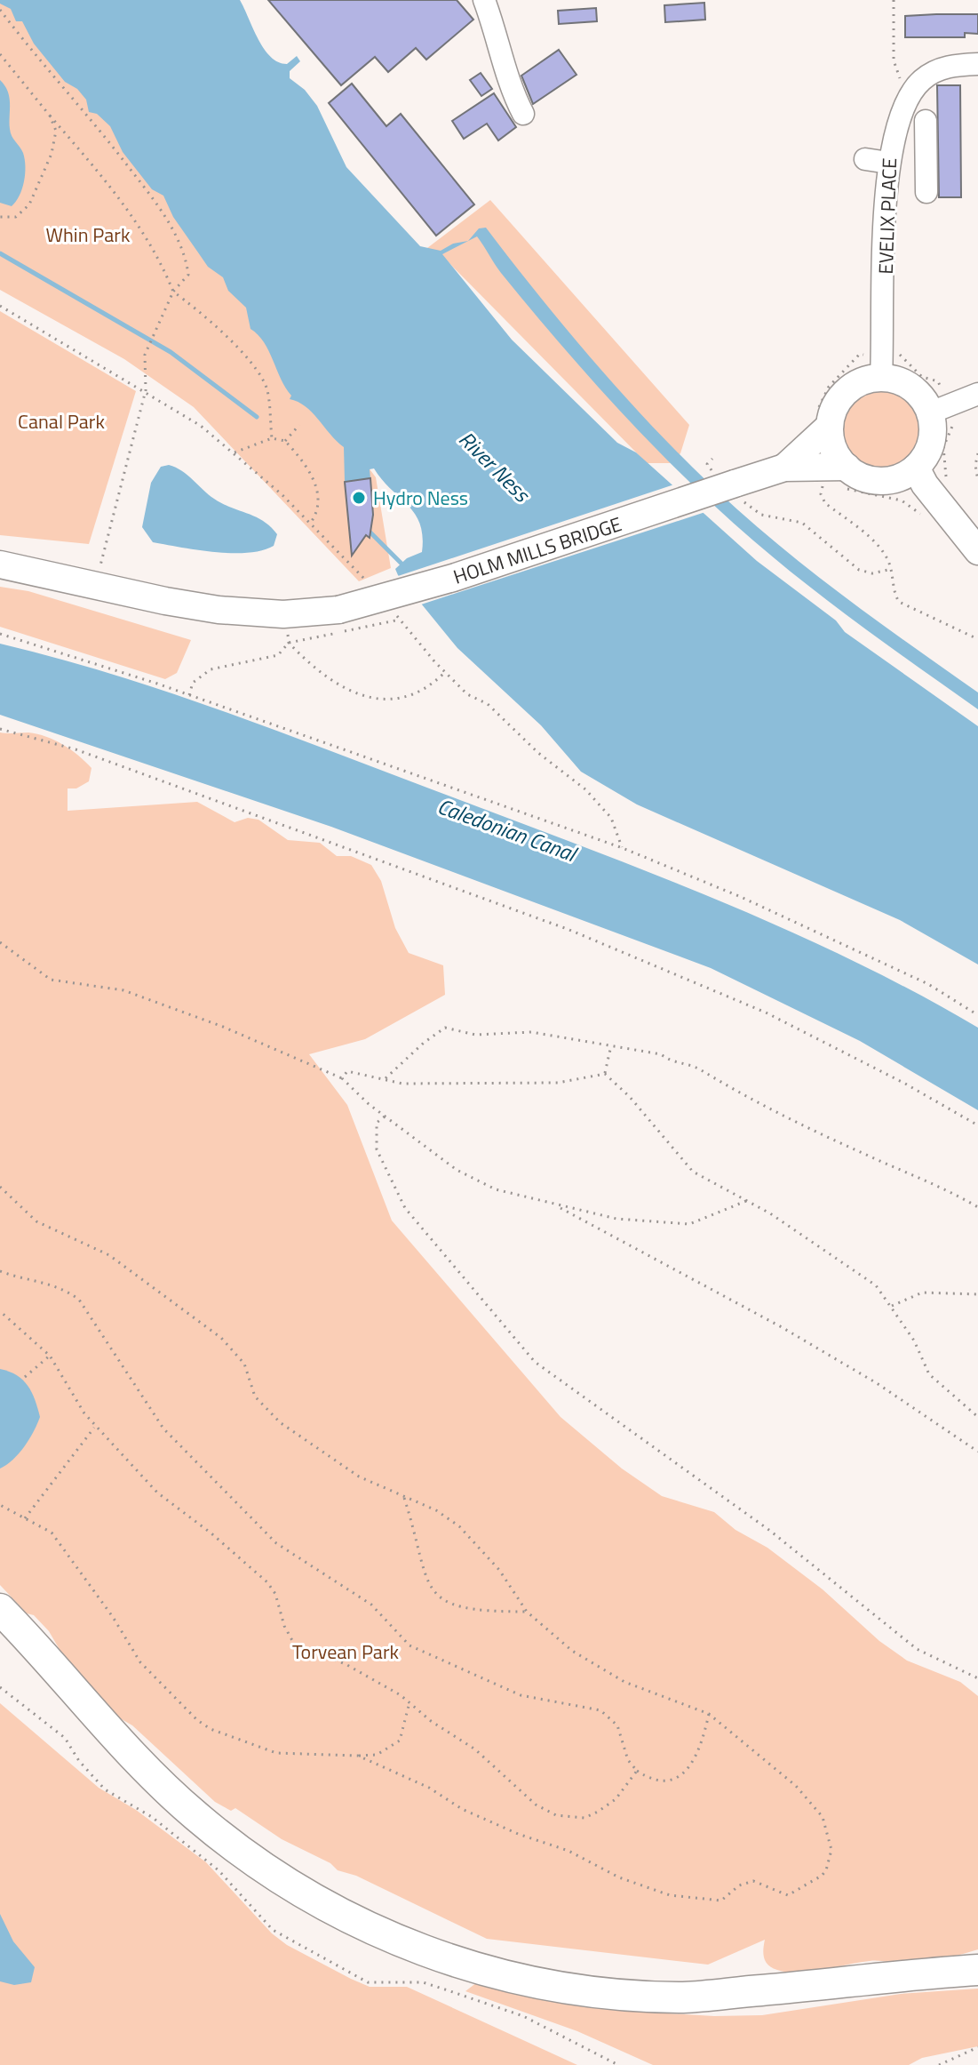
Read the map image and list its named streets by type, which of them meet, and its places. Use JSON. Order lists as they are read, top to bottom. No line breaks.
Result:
{"streets":{"main road":["HOLM MILLS BRIDGE"],"street":["EVELIX PLACE"]},"water":["River Ness","Caledonian Canal"],"parks":["Whin Park","Canal Park","Torvean Park"],"places":["Hydro Ness"]}
